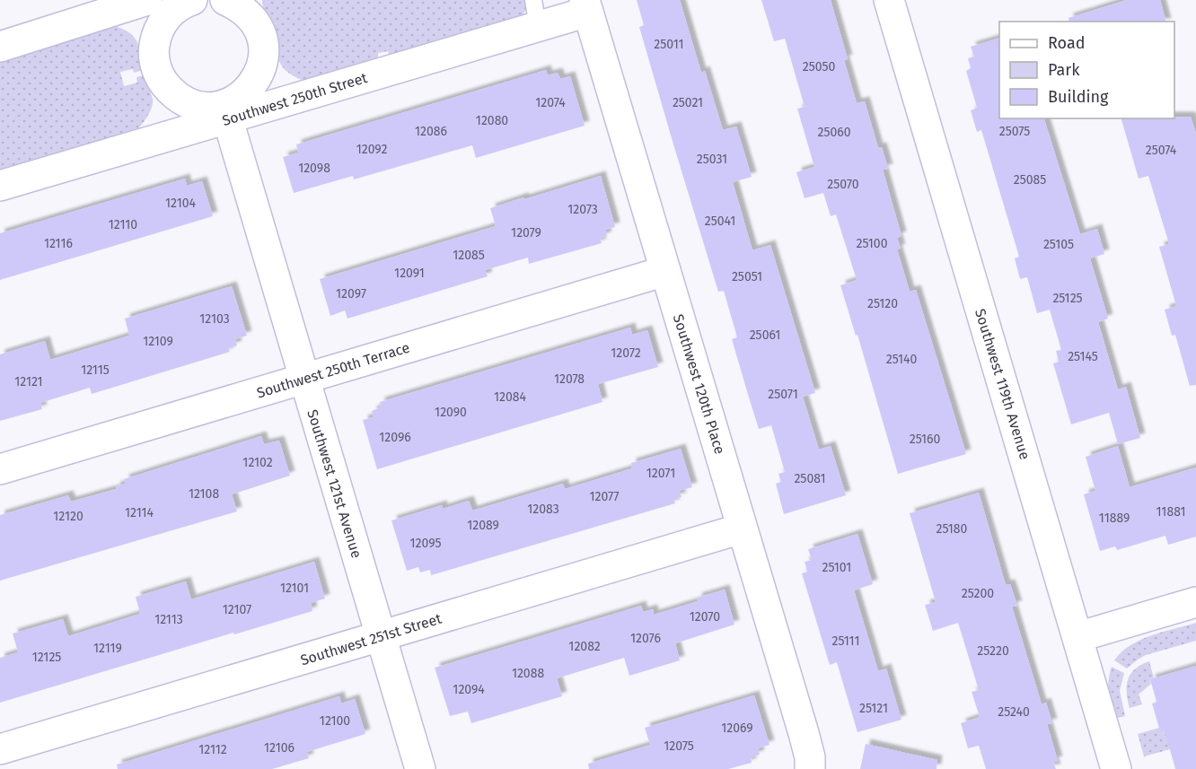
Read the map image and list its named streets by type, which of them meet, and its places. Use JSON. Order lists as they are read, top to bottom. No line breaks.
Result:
{"streets":{"street":["Southwest 250th Street","Southwest 250th Terrace","Southwest 120th Place","Southwest 119th Avenue","Southwest 121st Avenue","Southwest 251st Street"]},"crossings":[["Southwest 250th Street","Southwest 120th Place"],["Southwest 250th Street","Southwest 121st Avenue"],["Southwest 250th Terrace","Southwest 120th Place"],["Southwest 250th Terrace","Southwest 121st Avenue"],["Southwest 120th Place","Southwest 251st Street"],["Southwest 121st Avenue","Southwest 251st Street"]],"house_numbers":["25011","25050","12074","25021","12080","12086","25075","25060","12092","25074","25031","12098","25085","25070","12104","12073","25041","12110","12079","12116","25100","25105","12085","12091","25051","12097","25125","25120","12103","25061","12109","12072","25145","25140","12115","12078","12121","25071","12084","12090","12096","25160","12102","12071","25081","12108","12077","12083","11881","12114","12120","11889","12089","25180","12095","25101","12101","25200","12107","12070","12113","12076","25111","12082","12119","25220","12125","12088","12094","25121","25240","12100","12069","12075","12106","12112"],"legend":["Road","Park","Building"]}
